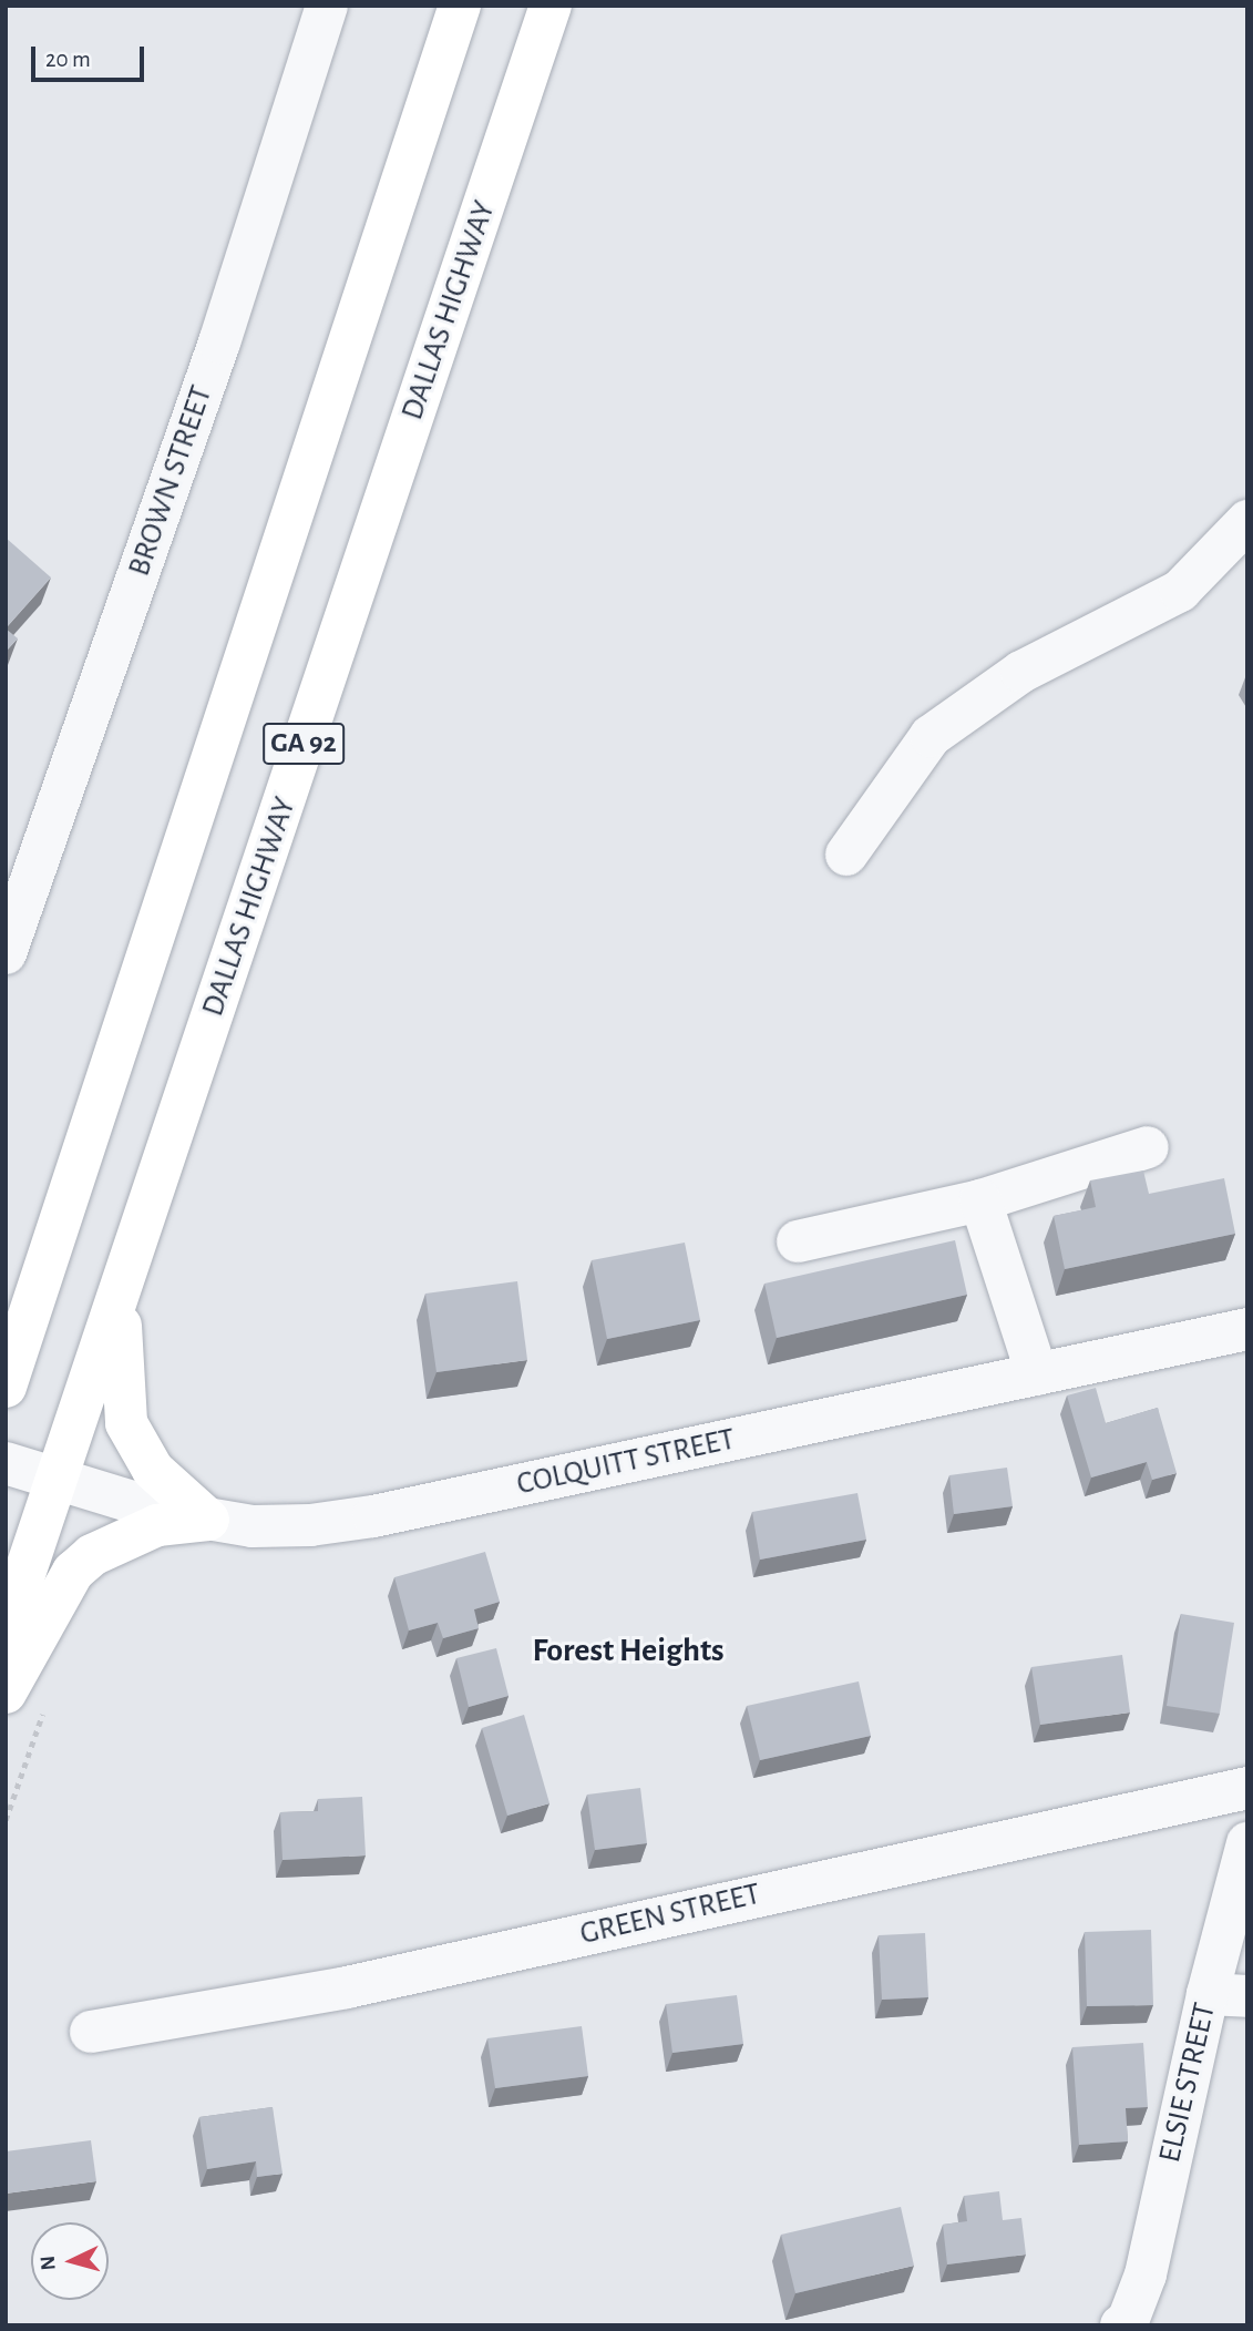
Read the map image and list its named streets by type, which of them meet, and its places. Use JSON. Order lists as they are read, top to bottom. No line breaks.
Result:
{"streets":{"main road":["DALLAS HIGHWAY","GA 92"],"street":["BROWN STREET","COLQUITT STREET","GREEN STREET","ELSIE STREET"]},"crossings":[["DALLAS HIGHWAY","COLQUITT STREET"]],"districts":["Forest Heights"],"scale_bar":"20 m","north":"left"}
